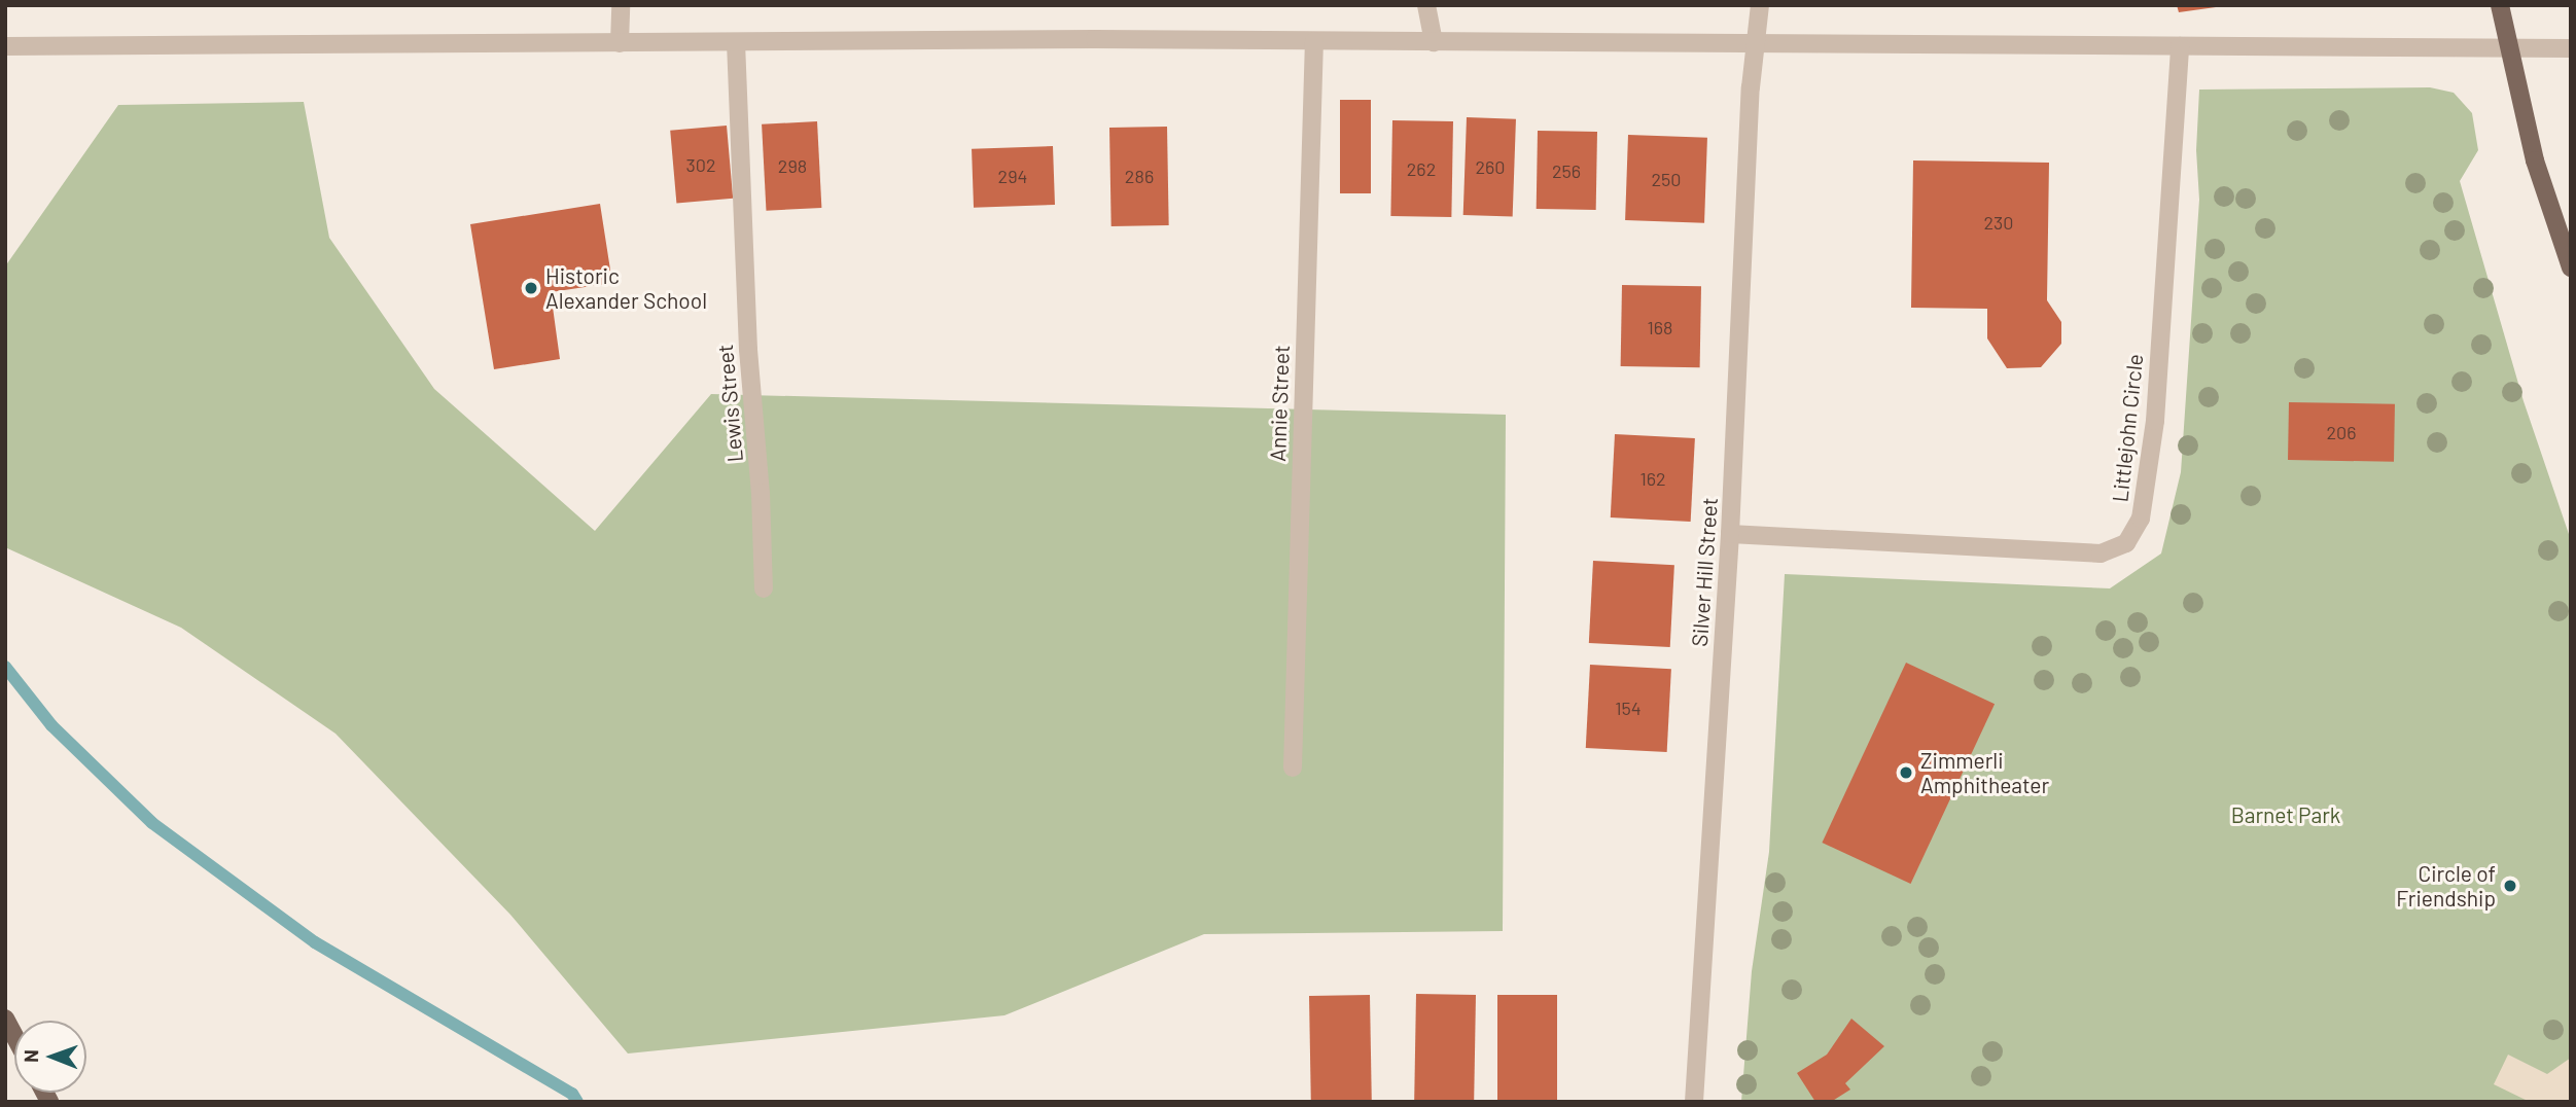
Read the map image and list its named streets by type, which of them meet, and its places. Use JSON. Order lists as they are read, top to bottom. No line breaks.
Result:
{"streets":{"street":["Lewis Street","Annie Street","Littlejohn Circle","Silver Hill Street"]},"crossings":[["Littlejohn Circle","Silver Hill Street"]],"parks":["Barnet Park"],"places":["Historic Alexander School","Zimmerli Amphitheater","Circle of Friendship"],"house_numbers":["302","298","260","262","256","294","286","250","230","168","206","162","154"],"north":"left"}
